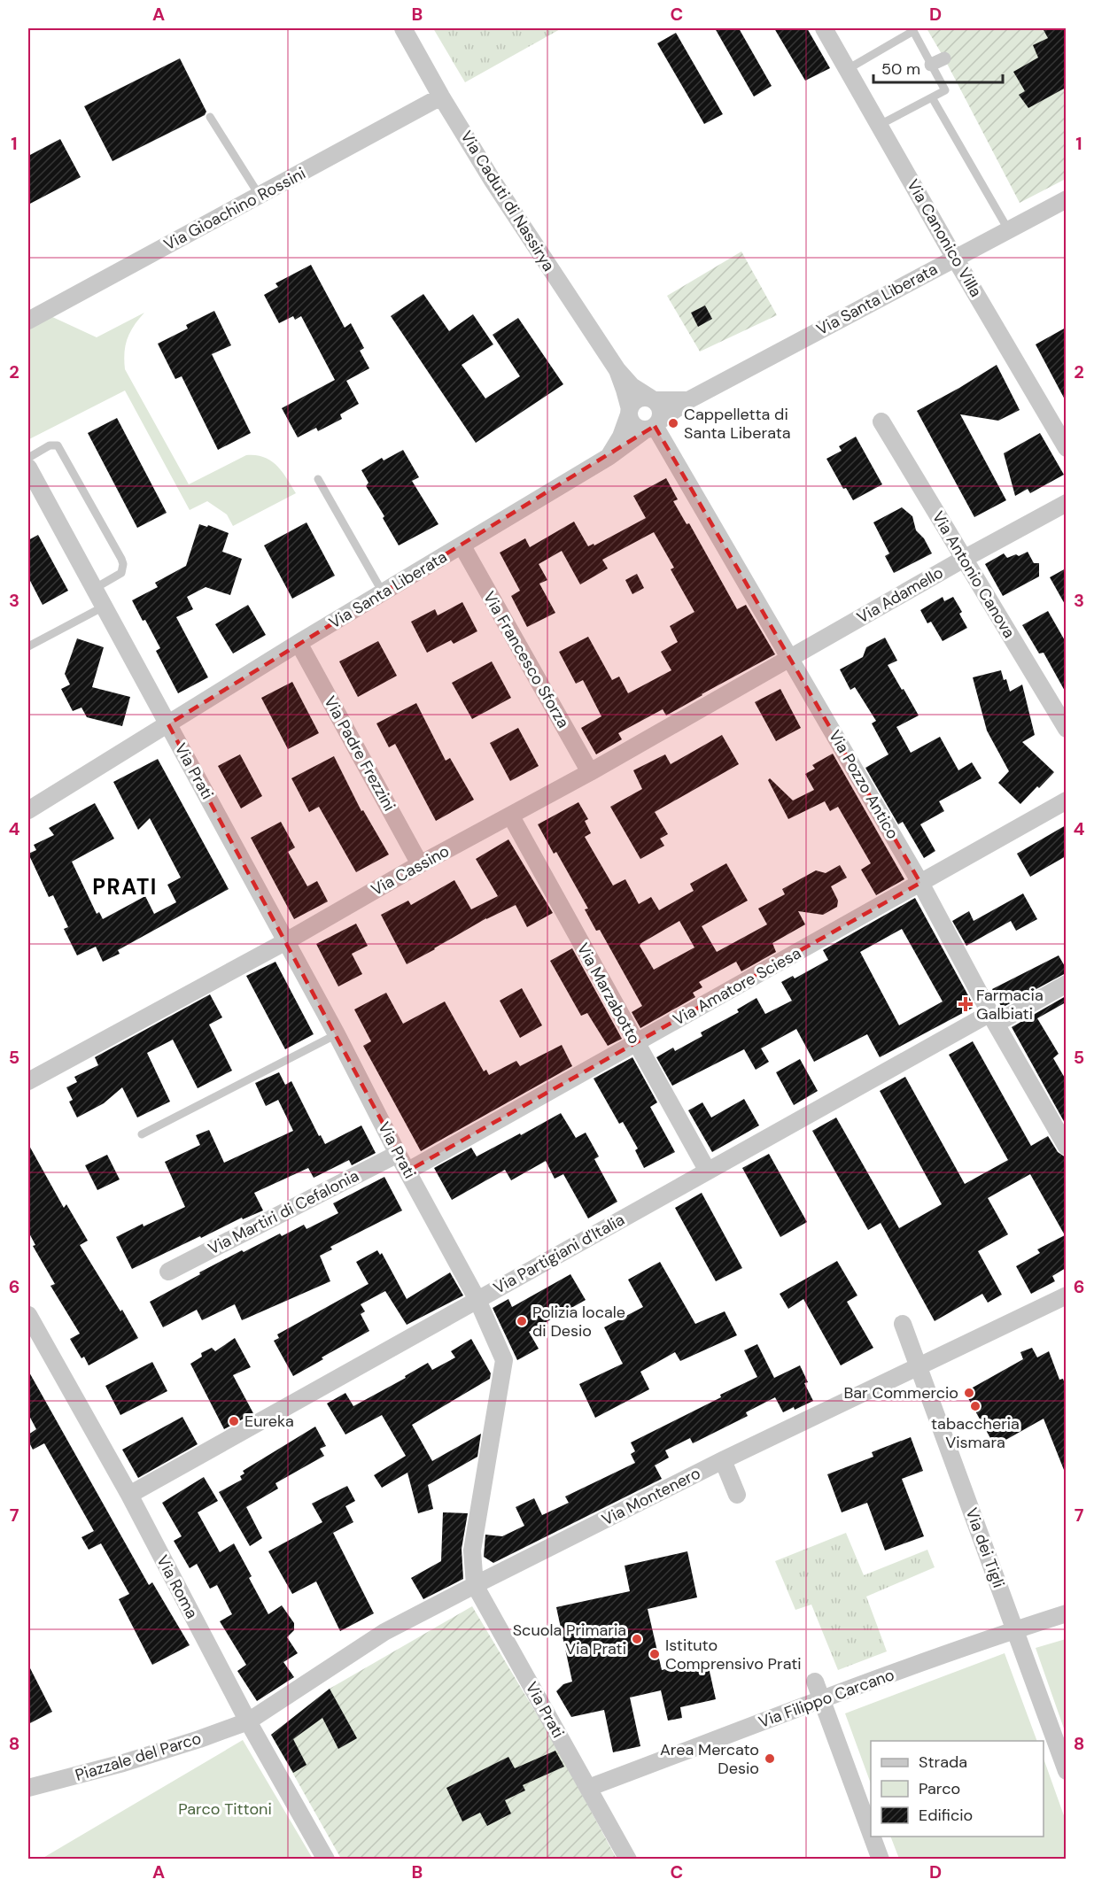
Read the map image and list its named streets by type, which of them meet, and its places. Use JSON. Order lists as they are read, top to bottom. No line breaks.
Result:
{"streets":{"street":["Via Caduti di Nassirya","Via Gioachino Rossini","Via Canonico Villa","Via Santa Liberata","Via Antonio Canova","Via Adamello","Via Francesco Sforza","Via Padre Frezzini","Via Prati","Via Pozzo Antico","Via Cassino","Via Amatore Sciesa","Via Marzabotto","Via Martiri di Cefalonia","Via Partigiani d'Italia","Via Montenero","Via dei Tigli","Via Roma","Via Filippo Carcano","Piazzale del Parco"]},"crossings":[["Via Caduti di Nassirya","Via Gioachino Rossini"],["Via Canonico Villa","Via Santa Liberata"],["Via Santa Liberata","Via Francesco Sforza"],["Via Santa Liberata","Via Padre Frezzini"],["Via Santa Liberata","Via Prati"],["Via Santa Liberata","Via Pozzo Antico"],["Via Antonio Canova","Via Adamello"],["Via Adamello","Via Pozzo Antico"],["Via Adamello","Via Cassino"],["Via Francesco Sforza","Via Cassino"],["Via Padre Frezzini","Via Cassino"],["Via Prati","Via Cassino"],["Via Prati","Via Amatore Sciesa"],["Via Prati","Via Martiri di Cefalonia"],["Via Prati","Via Partigiani d'Italia"],["Via Prati","Via Montenero"],["Via Prati","Via Filippo Carcano"],["Via Pozzo Antico","Via Cassino"],["Via Pozzo Antico","Via Amatore Sciesa"],["Via Pozzo Antico","Via Partigiani d'Italia"],["Via Cassino","Via Marzabotto"],["Via Amatore Sciesa","Via Marzabotto"],["Via Marzabotto","Via Partigiani d'Italia"],["Via Partigiani d'Italia","Via Roma"],["Via Montenero","Via dei Tigli"],["Via Montenero","Via Roma"],["Via Montenero","Piazzale del Parco"],["Via dei Tigli","Via Filippo Carcano"],["Via Roma","Piazzale del Parco"]],"districts":["PRATI"],"parks":["Parco Tittoni"],"places":{"other":["Cappelletta di Santa Liberata","Polizia locale di Desio","Bar Commercio","tabaccheria Vismara","Eureka","Scuola Primaria Via Prati","Istituto Comprensivo Prati","Area Mercato Desio"],"health":["Farmacia Galbiati"]},"legend":["Strada","Parco","Edificio"],"scale_bar":"50 m","grid":{"columns":["A","B","C","D"],"rows":["1","2","3","4","5","6","7","8"]}}
